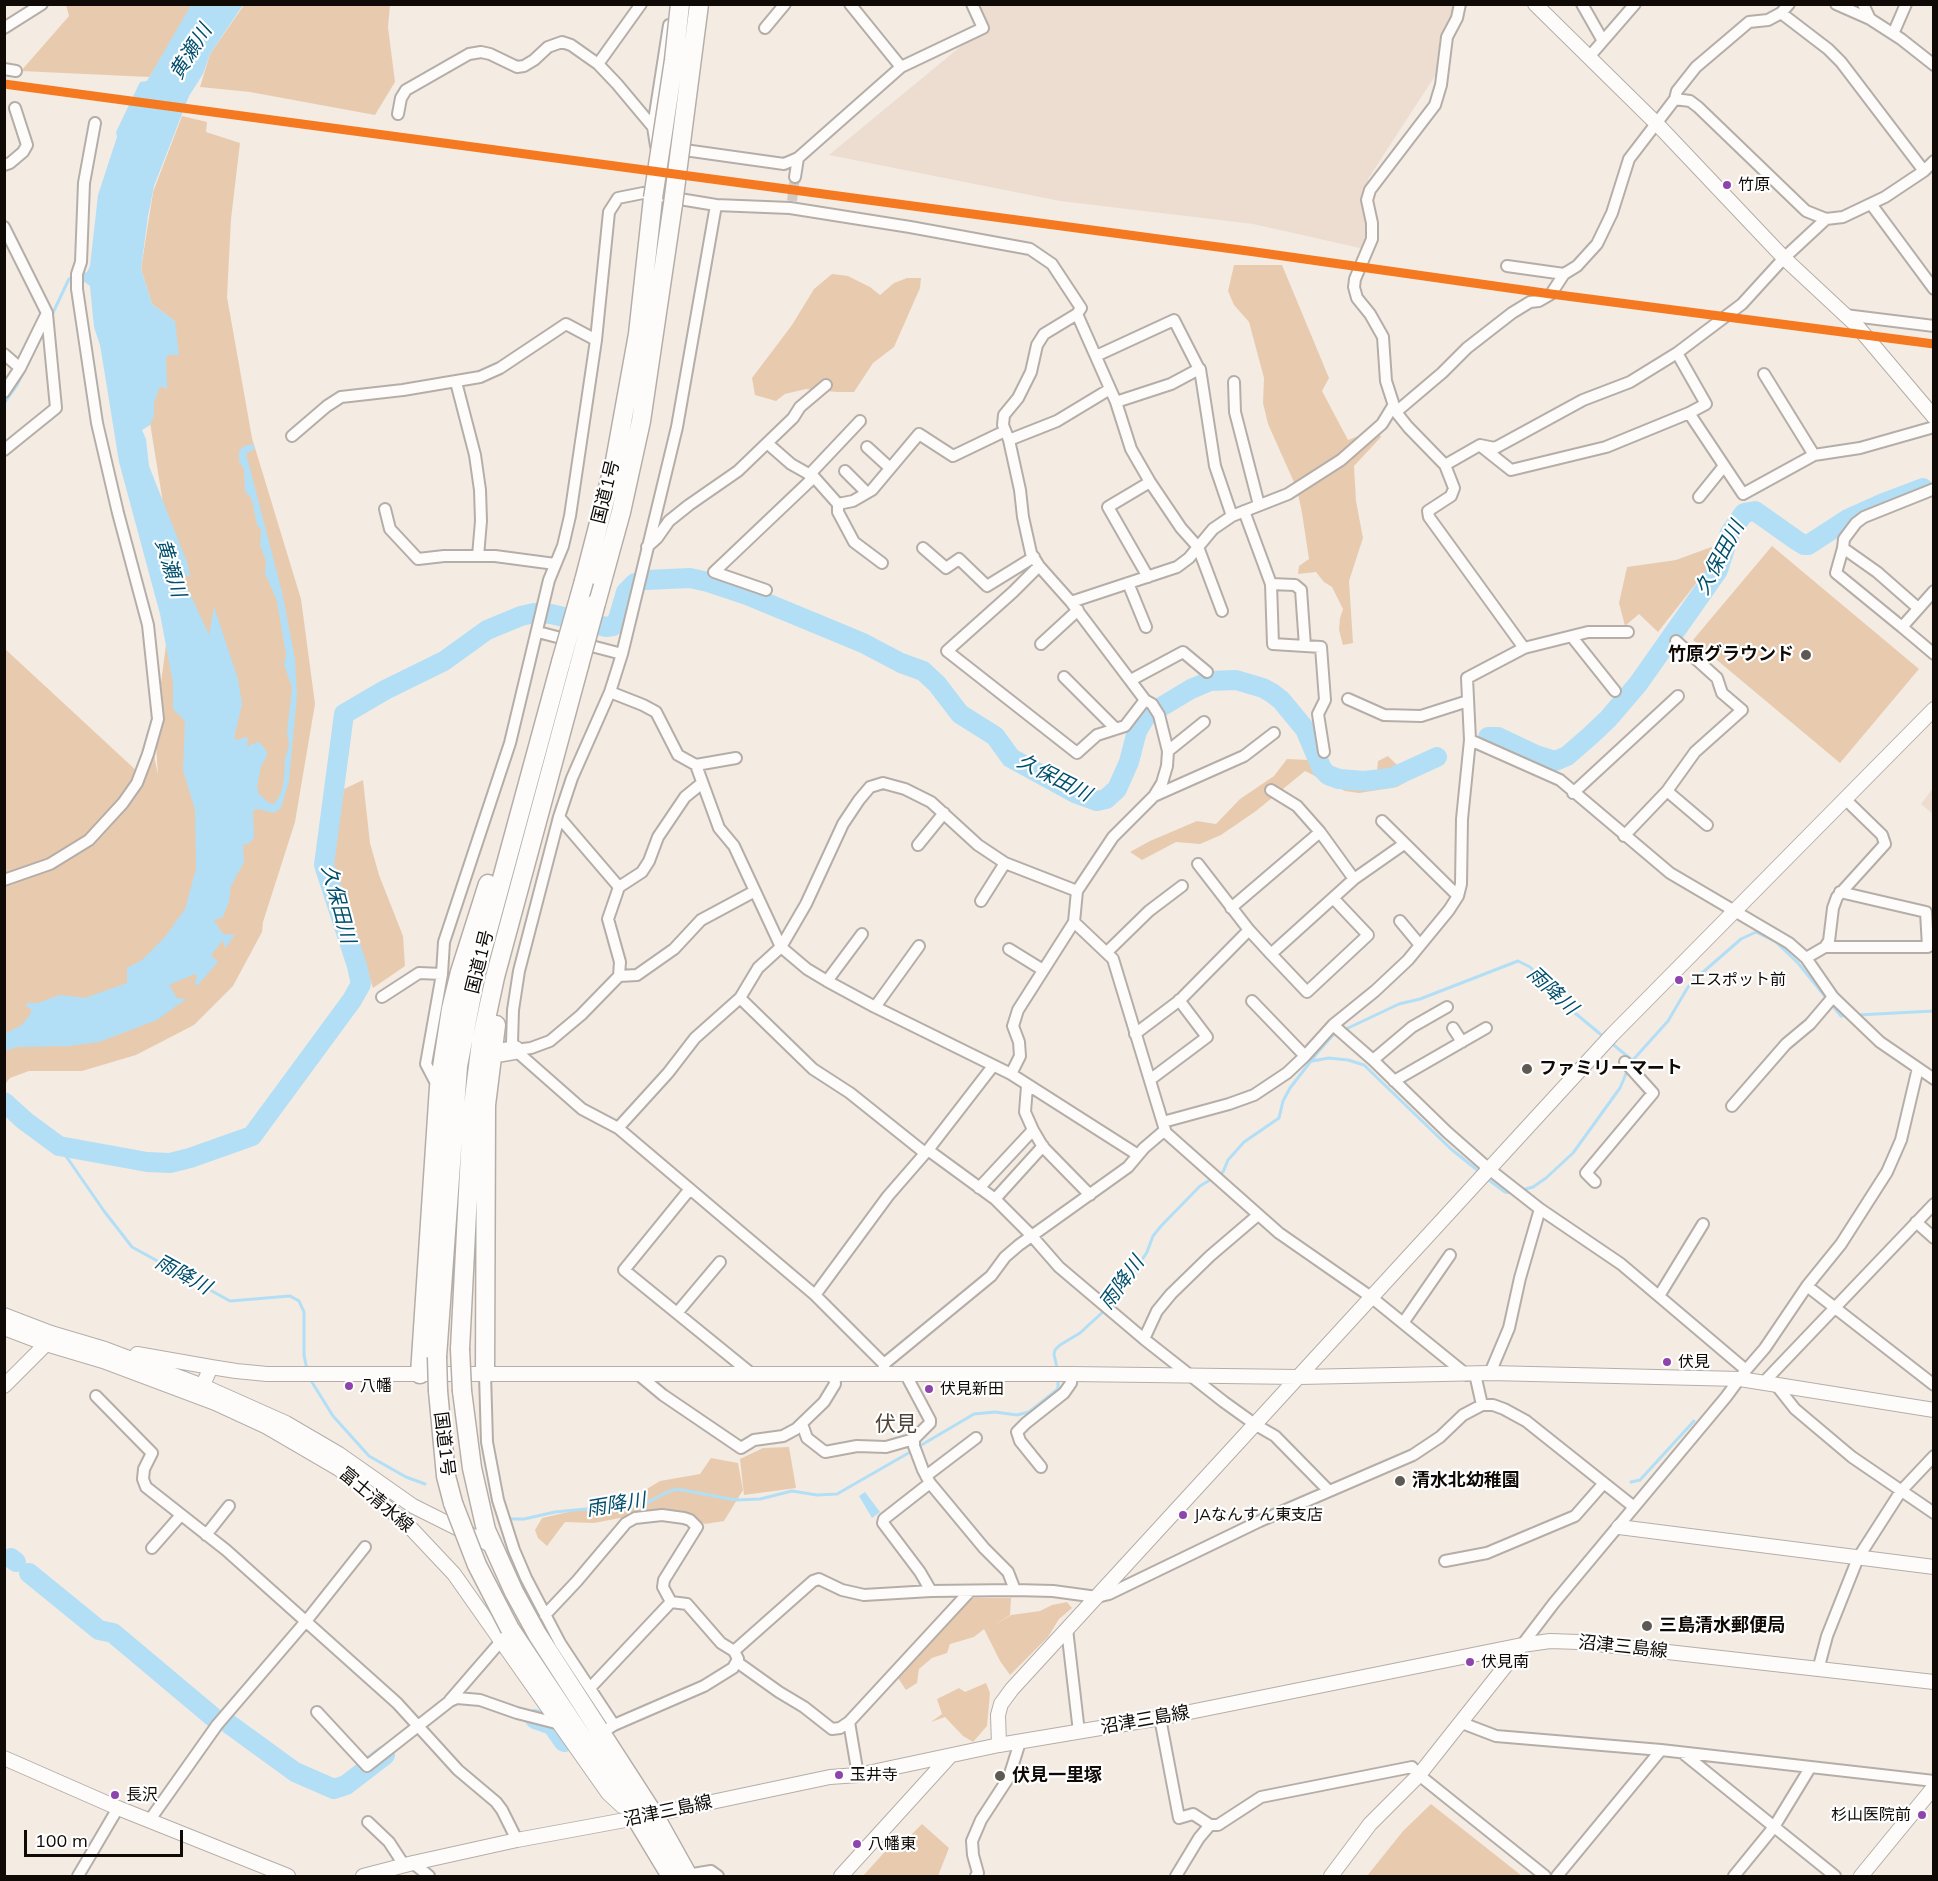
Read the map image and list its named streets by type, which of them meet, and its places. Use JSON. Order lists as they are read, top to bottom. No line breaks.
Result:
{"streets":{"highway":["国道1号"],"street":["富士清水線","沼津三島線"]},"crossings":[["国道1号","富士清水線"],["国道1号","沼津三島線"],["富士清水線","沼津三島線"]],"districts":["伏見"],"water":["黄瀬川","久保田川","雨降川"],"places":["竹原","竹原グラウンド","エスポット前","ファミリーマート","伏見","八幡","伏見新田","清水北幼稚園","JAなんすん東支店","三島清水郵便局","伏見南","玉井寺","伏見一里塚","長沢","杉山医院前","八幡東"],"scale_bar":"100 m"}
